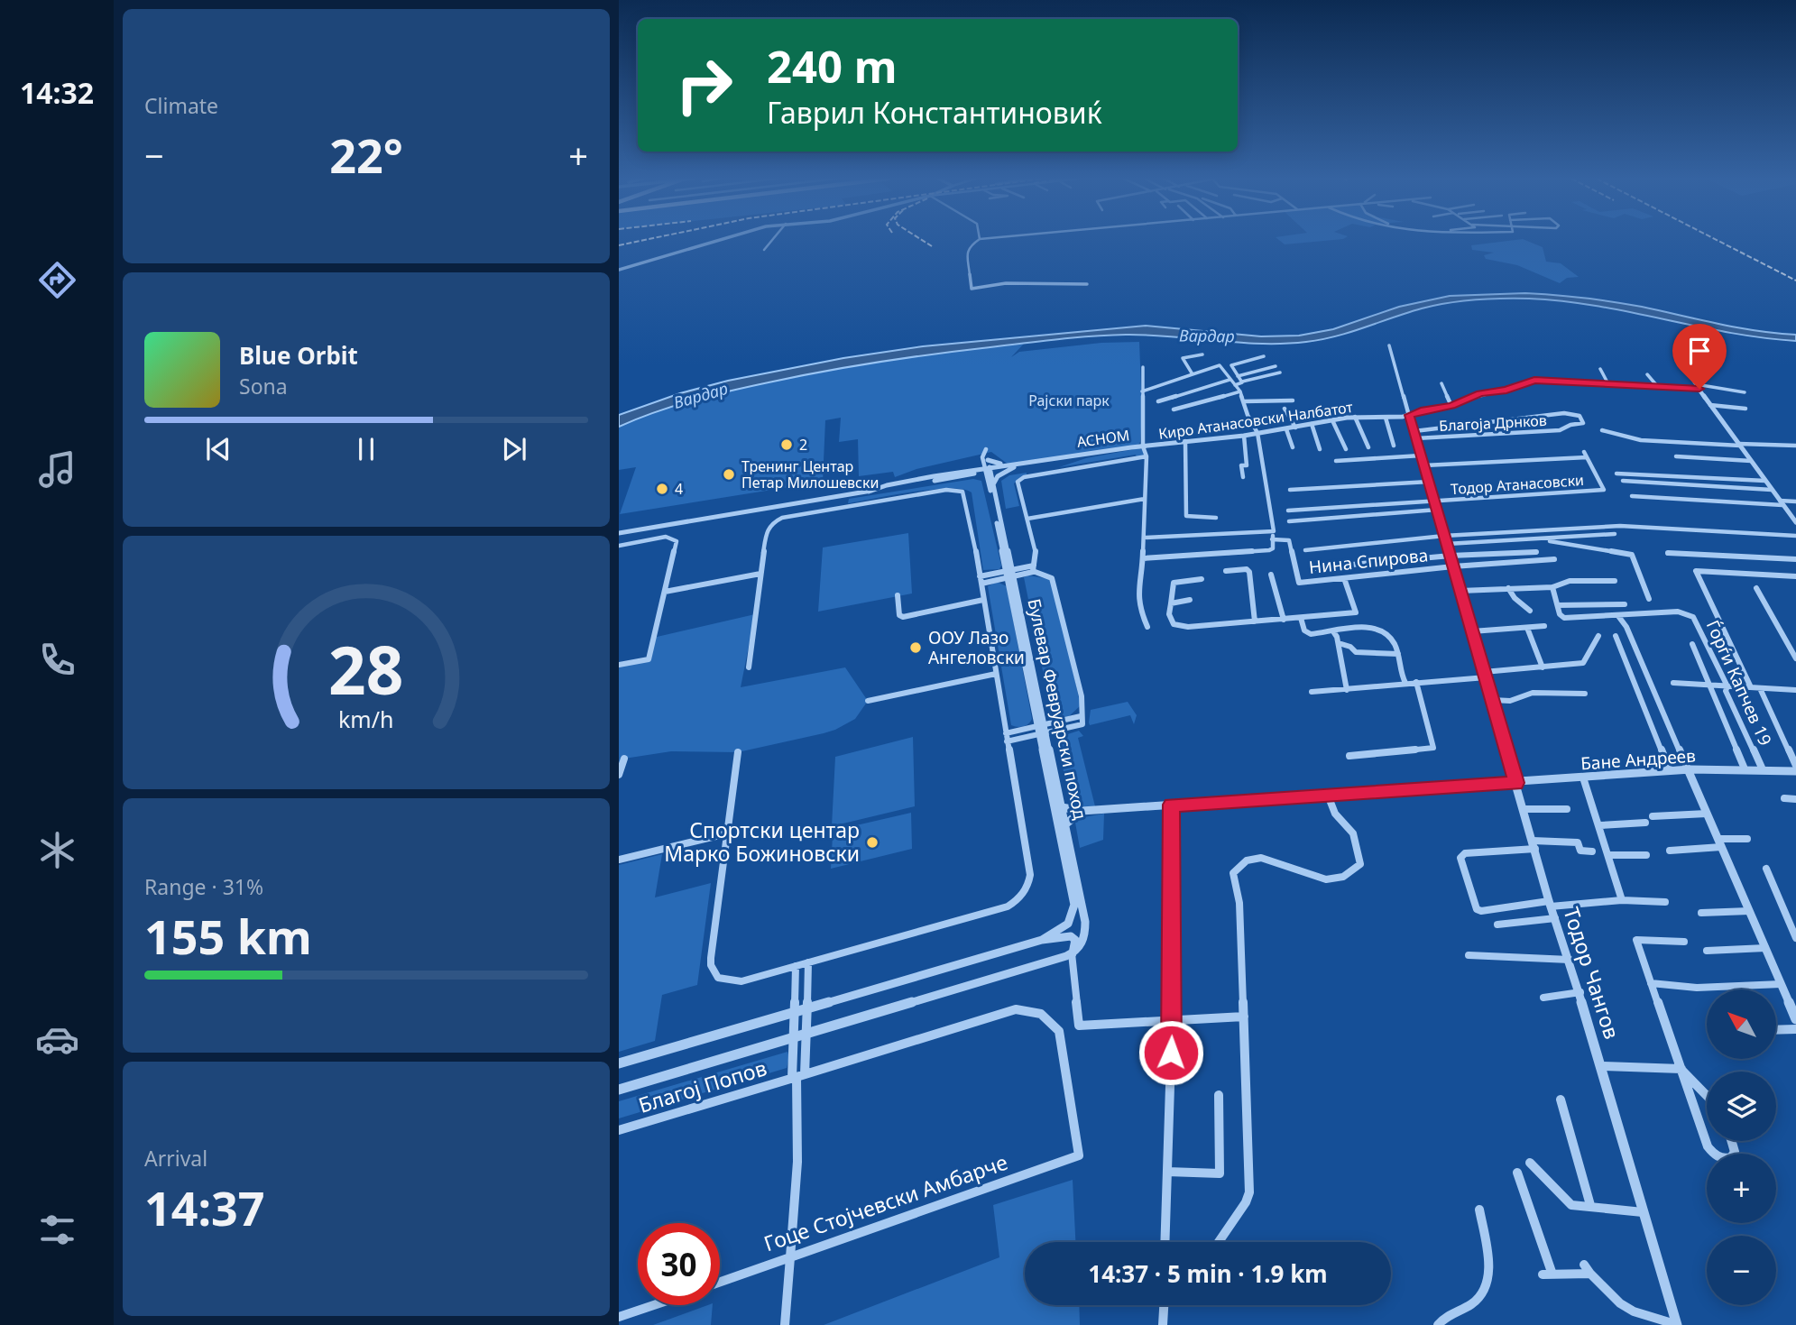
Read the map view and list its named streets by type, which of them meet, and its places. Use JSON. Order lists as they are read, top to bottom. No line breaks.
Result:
{"streets":{"street":["Киро Атанасовски Налбатот","Благоја Дрнков","АСНОМ","Тодор Атанасовски","Нина Спирова","Ѓорѓи Капчев 19","Булевар Февруарски поход","Бане Андреев","Тодор Чангов","Благој Попов","Гоце Стојчевски Амбарче"]},"crossings":[["Киро Атанасовски Налбатот","АСНОМ"],["Киро Атанасовски Налбатот","Тодор Чангов"],["Благоја Дрнков","Тодор Чангов"],["АСНОМ","Булевар Февруарски поход"],["Тодор Атанасовски","Тодор Чангов"],["Нина Спирова","Тодор Чангов"],["Ѓорѓи Капчев 19","Бане Андреев"],["Булевар Февруарски поход","Бане Андреев"],["Бане Андреев","Тодор Чангов"],["Благој Попов","Гоце Стојчевски Амбарче"]],"water":["Вардар"],"parks":["Рајски парк"],"places":["2","Тренинг Центар Петар Милошевски","4","ООУ Лазо Ангеловски","Спортски центар Марко Божиновски"],"north":"top left","page":{"tabs":"14:32","tile":["Climate",["Range · 31%","155 km"],["Arrival","14:37"]],"turn":["240 m","Гаврил Константиновиќ"],"heat":["−","22°","+"],"song":["Blue Orbit","Sona"],"map_buttons":["+","−"],"limit":"30","trip":"14:37 · 5 min · 1.9 km","gauge":["28","km/h"]}}
